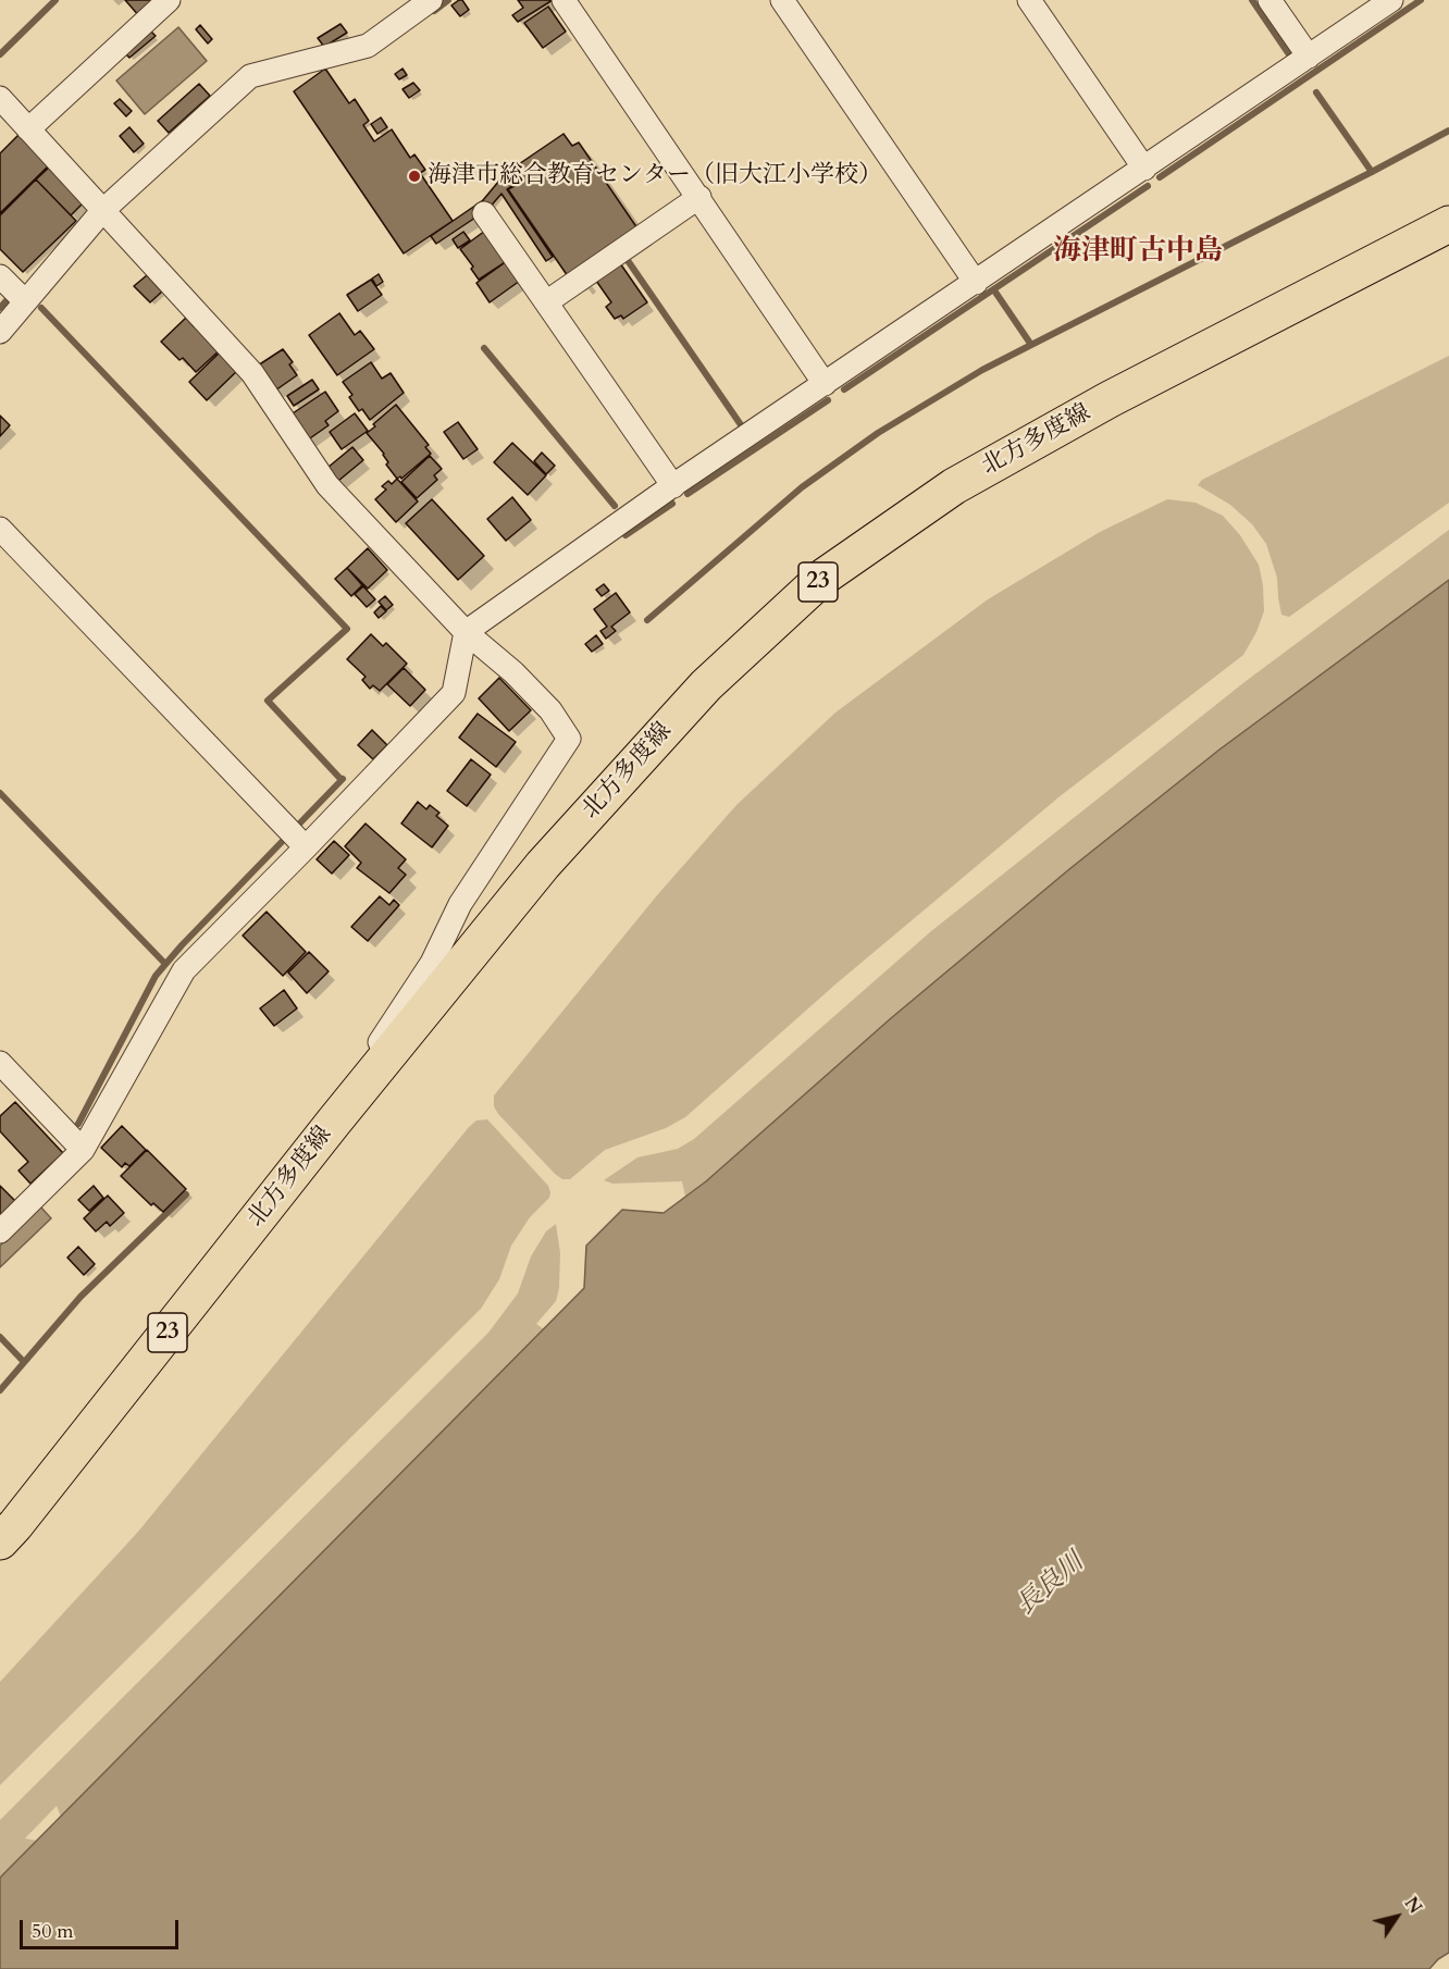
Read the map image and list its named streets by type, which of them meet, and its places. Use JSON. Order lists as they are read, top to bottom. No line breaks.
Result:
{"streets":{"main road":["北方多度線","23"]},"districts":["海津町古中島"],"water":["長良川"],"places":["海津市総合教育センター（旧大江小学校）"],"scale_bar":"50 m","north":"top right"}
